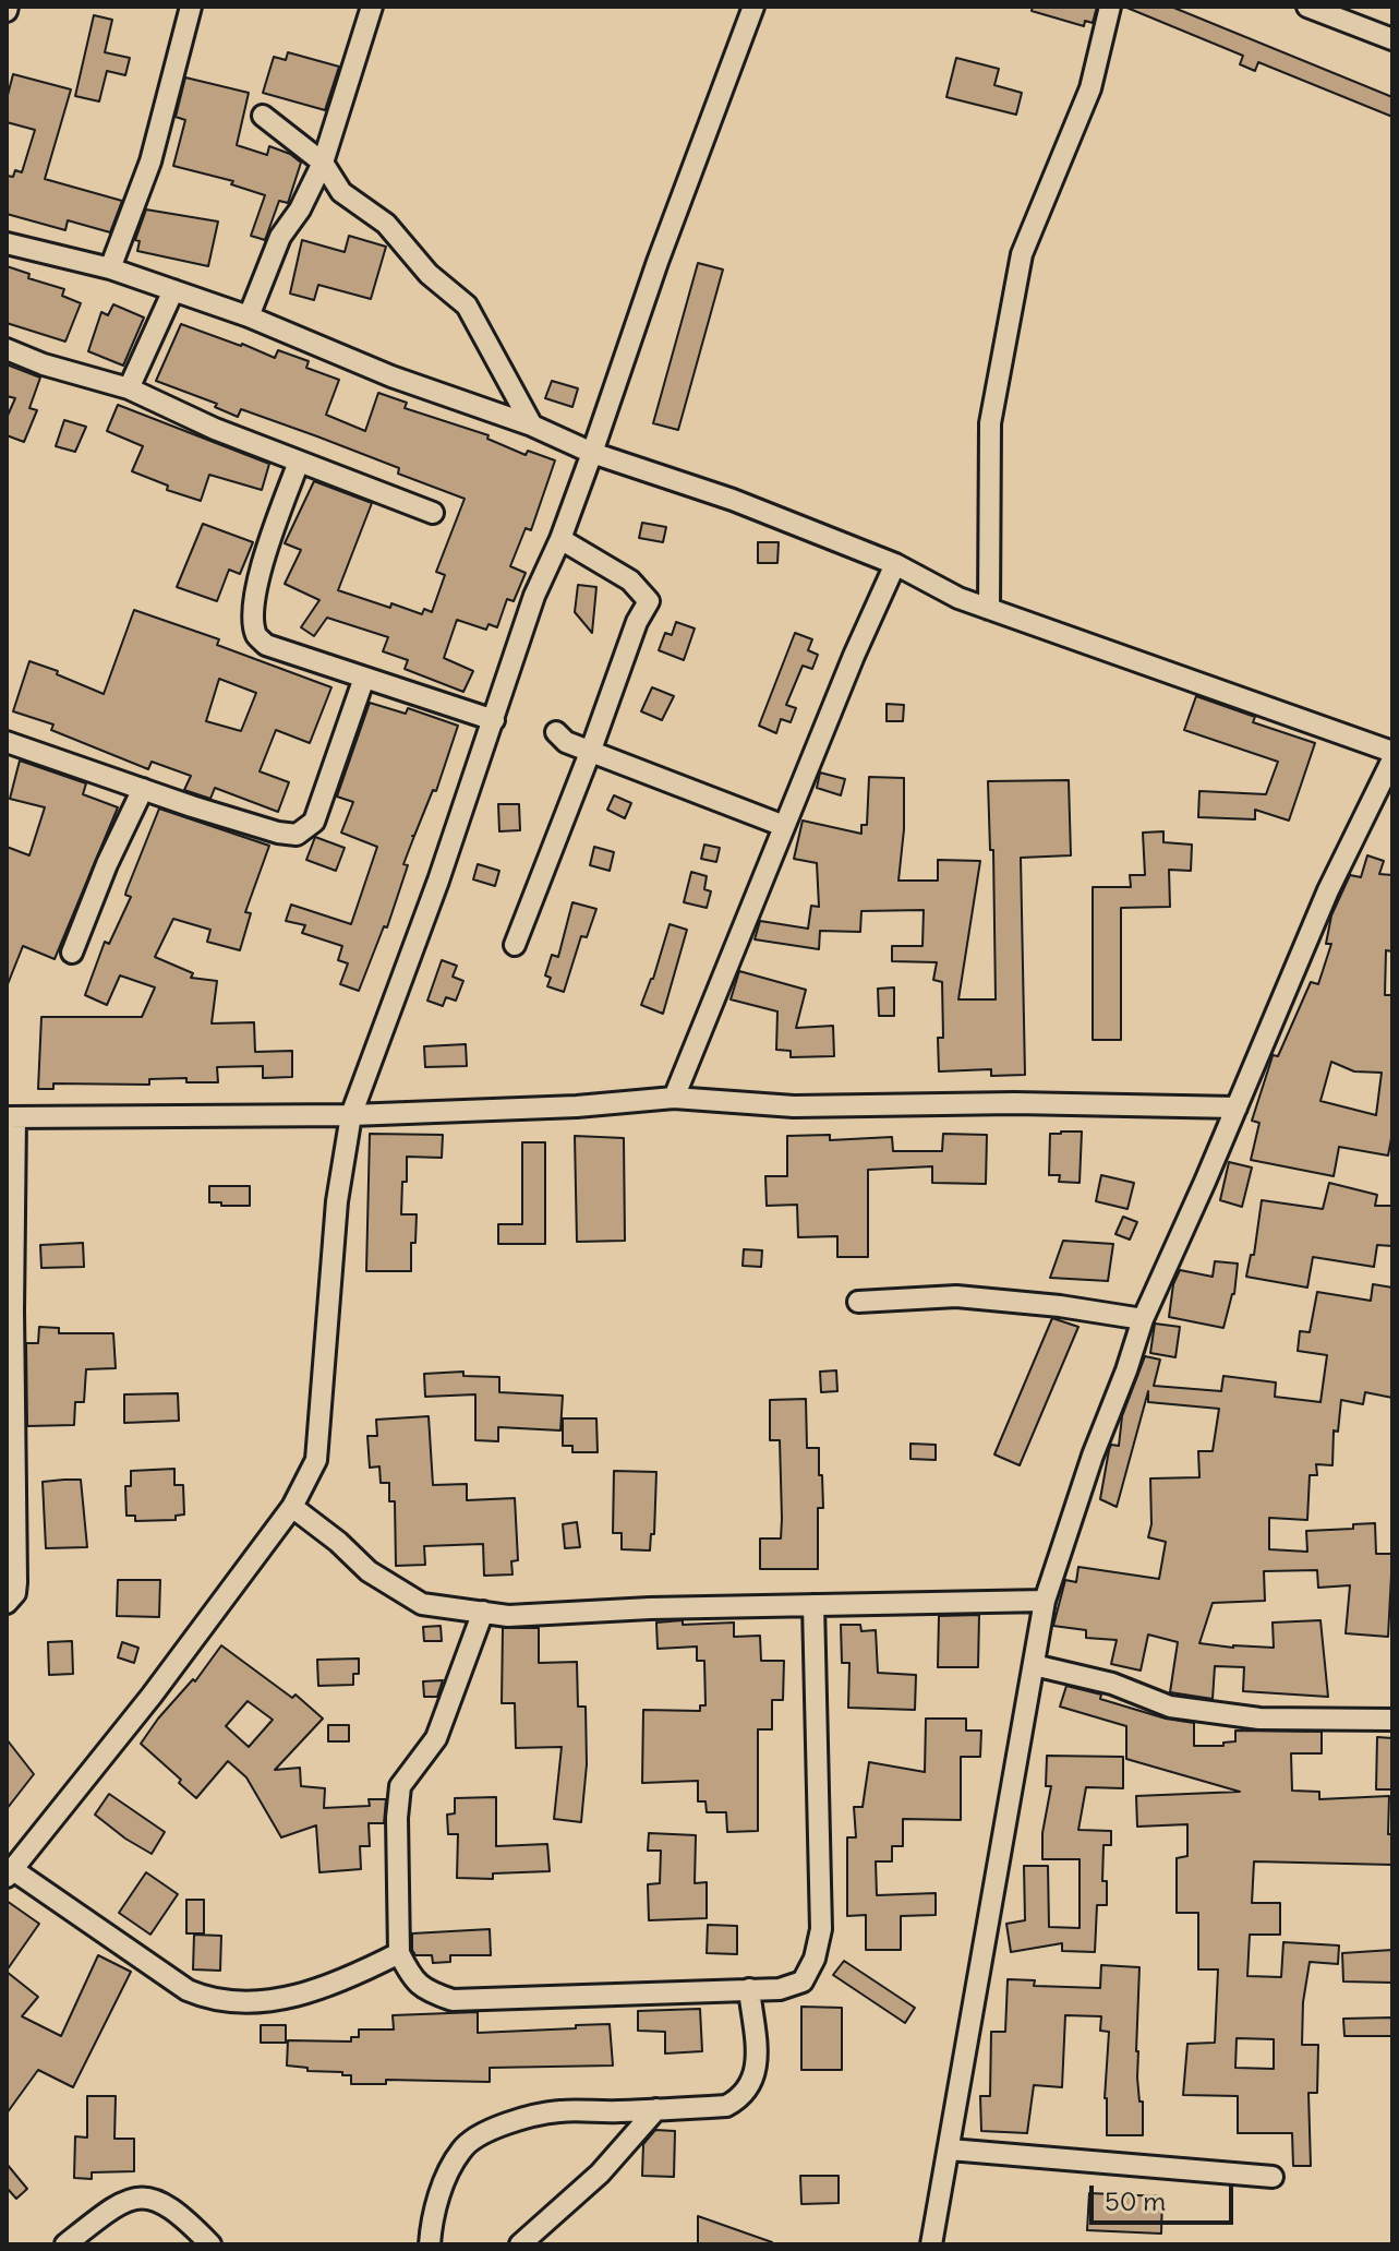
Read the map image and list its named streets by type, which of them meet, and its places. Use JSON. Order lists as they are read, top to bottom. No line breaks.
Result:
{"scale_bar":"50 m"}
